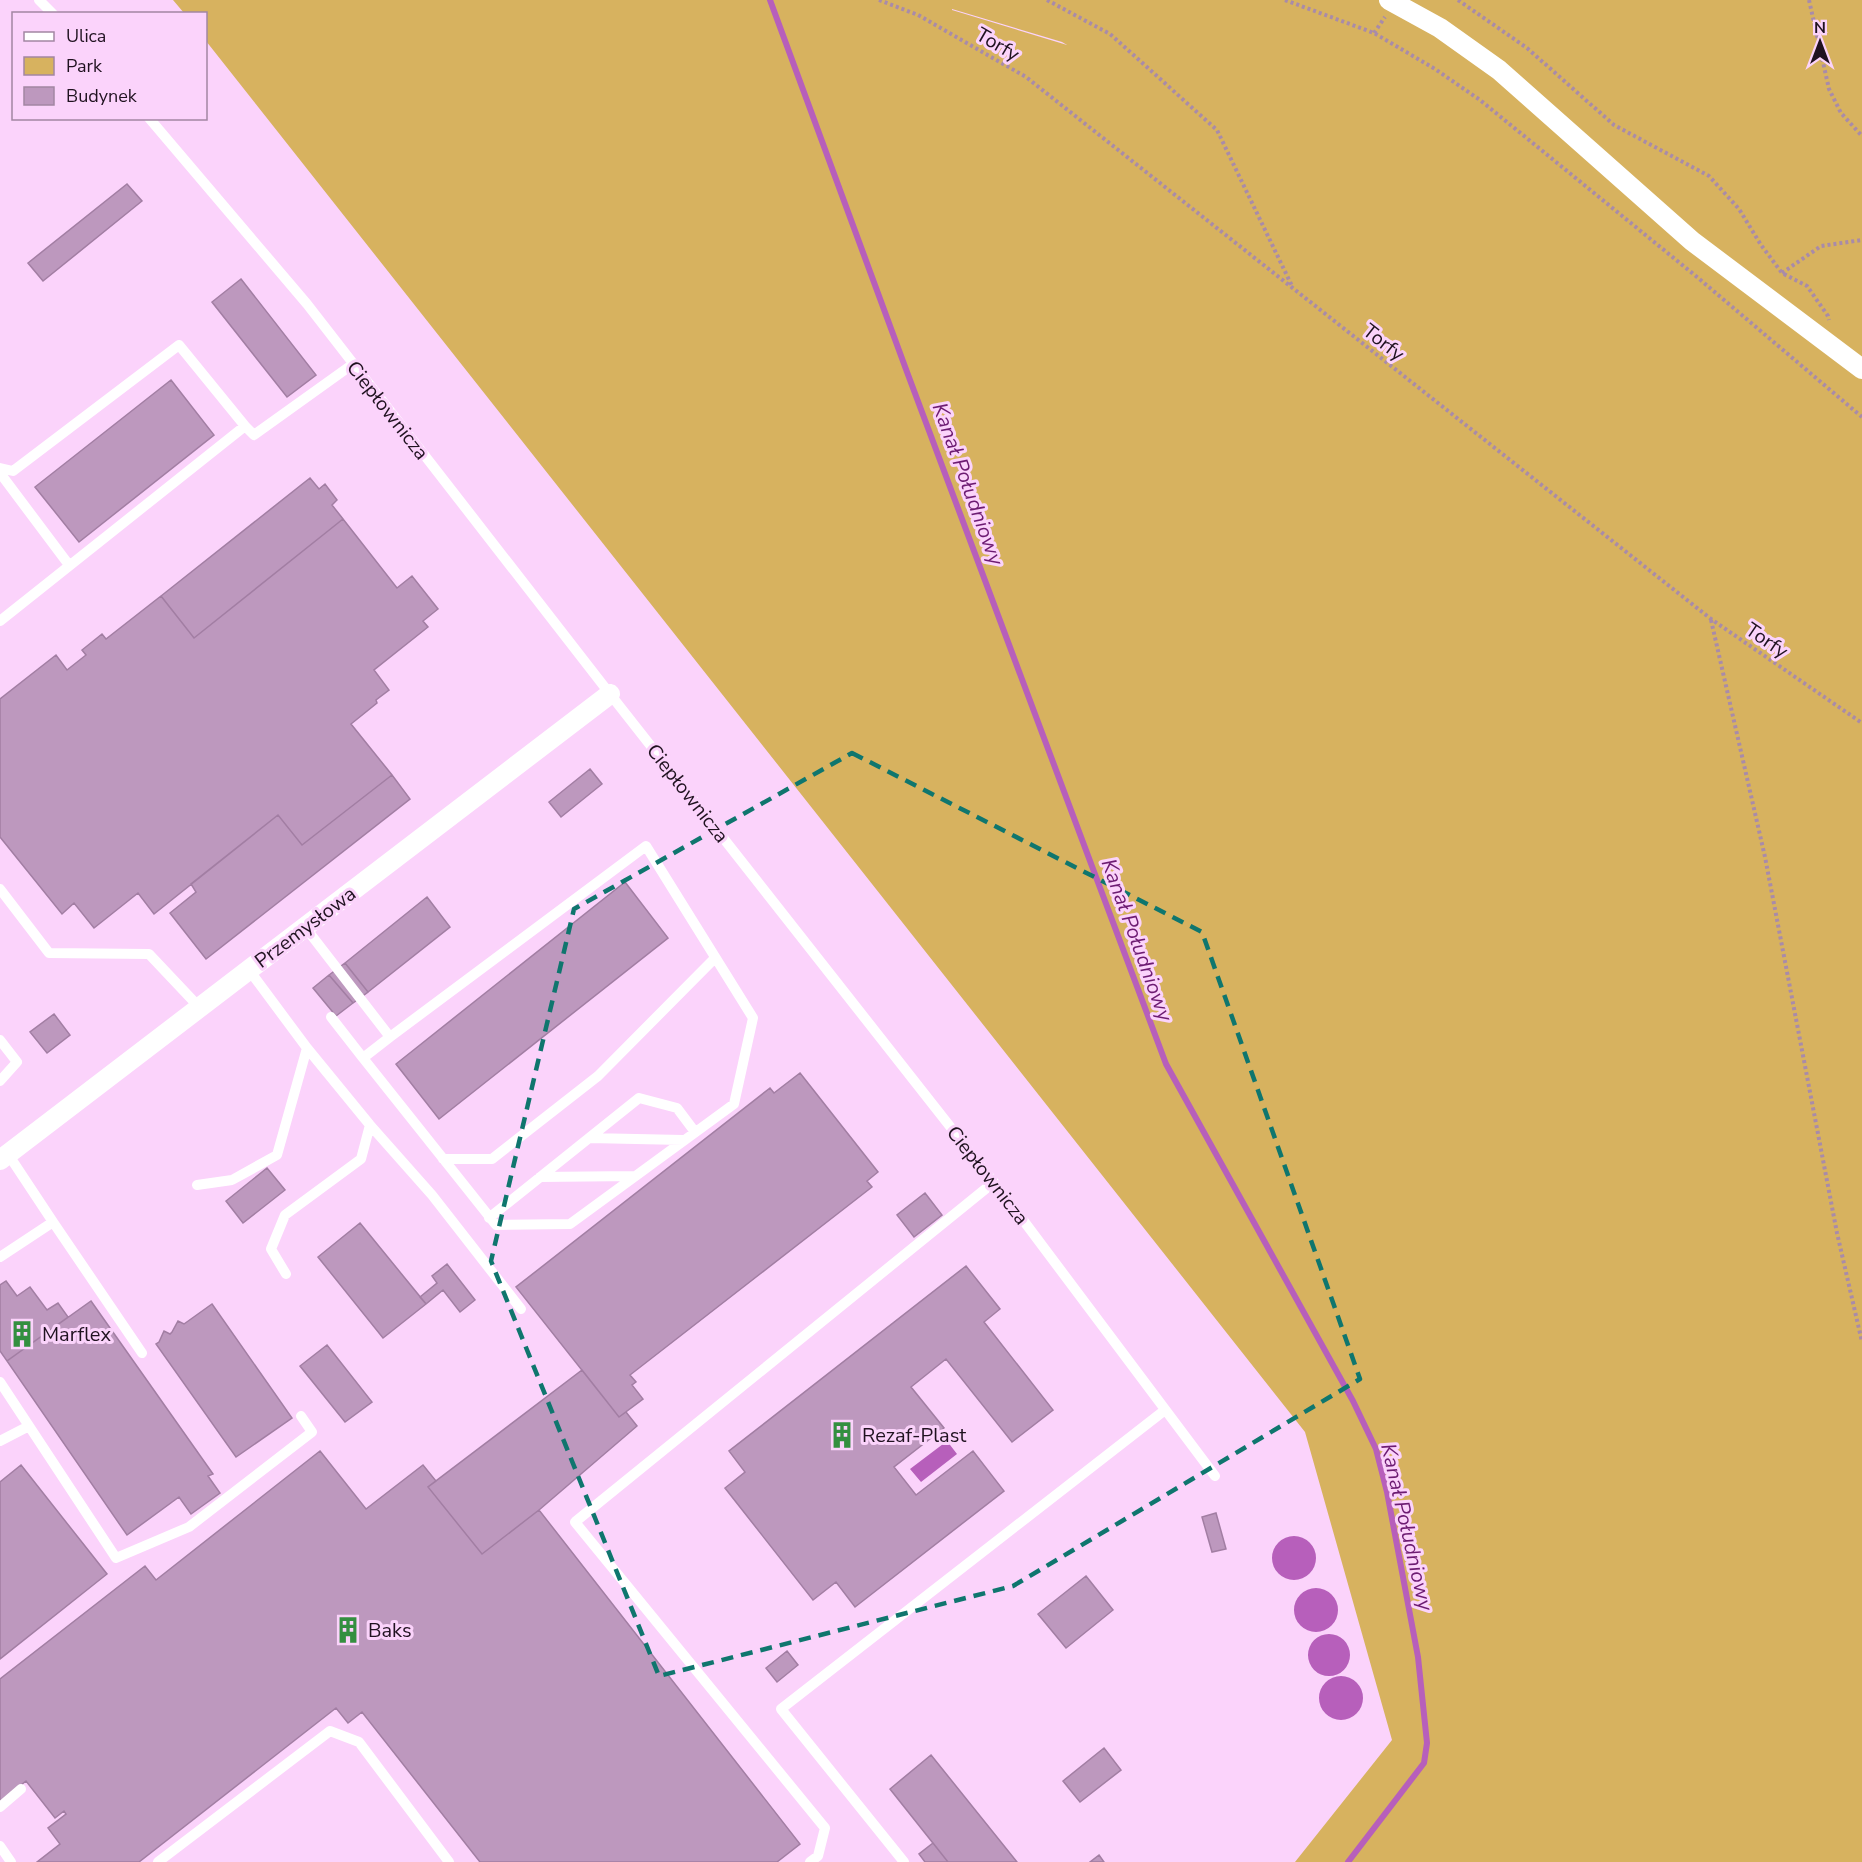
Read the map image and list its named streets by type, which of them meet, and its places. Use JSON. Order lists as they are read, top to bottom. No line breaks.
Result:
{"streets":{"street":["Przemysłowa"],"lane":["Ciepłownicza"],"path":["Torfy"]},"crossings":[["Ciepłownicza","Przemysłowa"]],"water":["Kanał Południowy"],"places":{"building":["Marflex","Rezaf-Plast","Baks"]},"legend":["Ulica","Park","Budynek"],"north":"top"}
